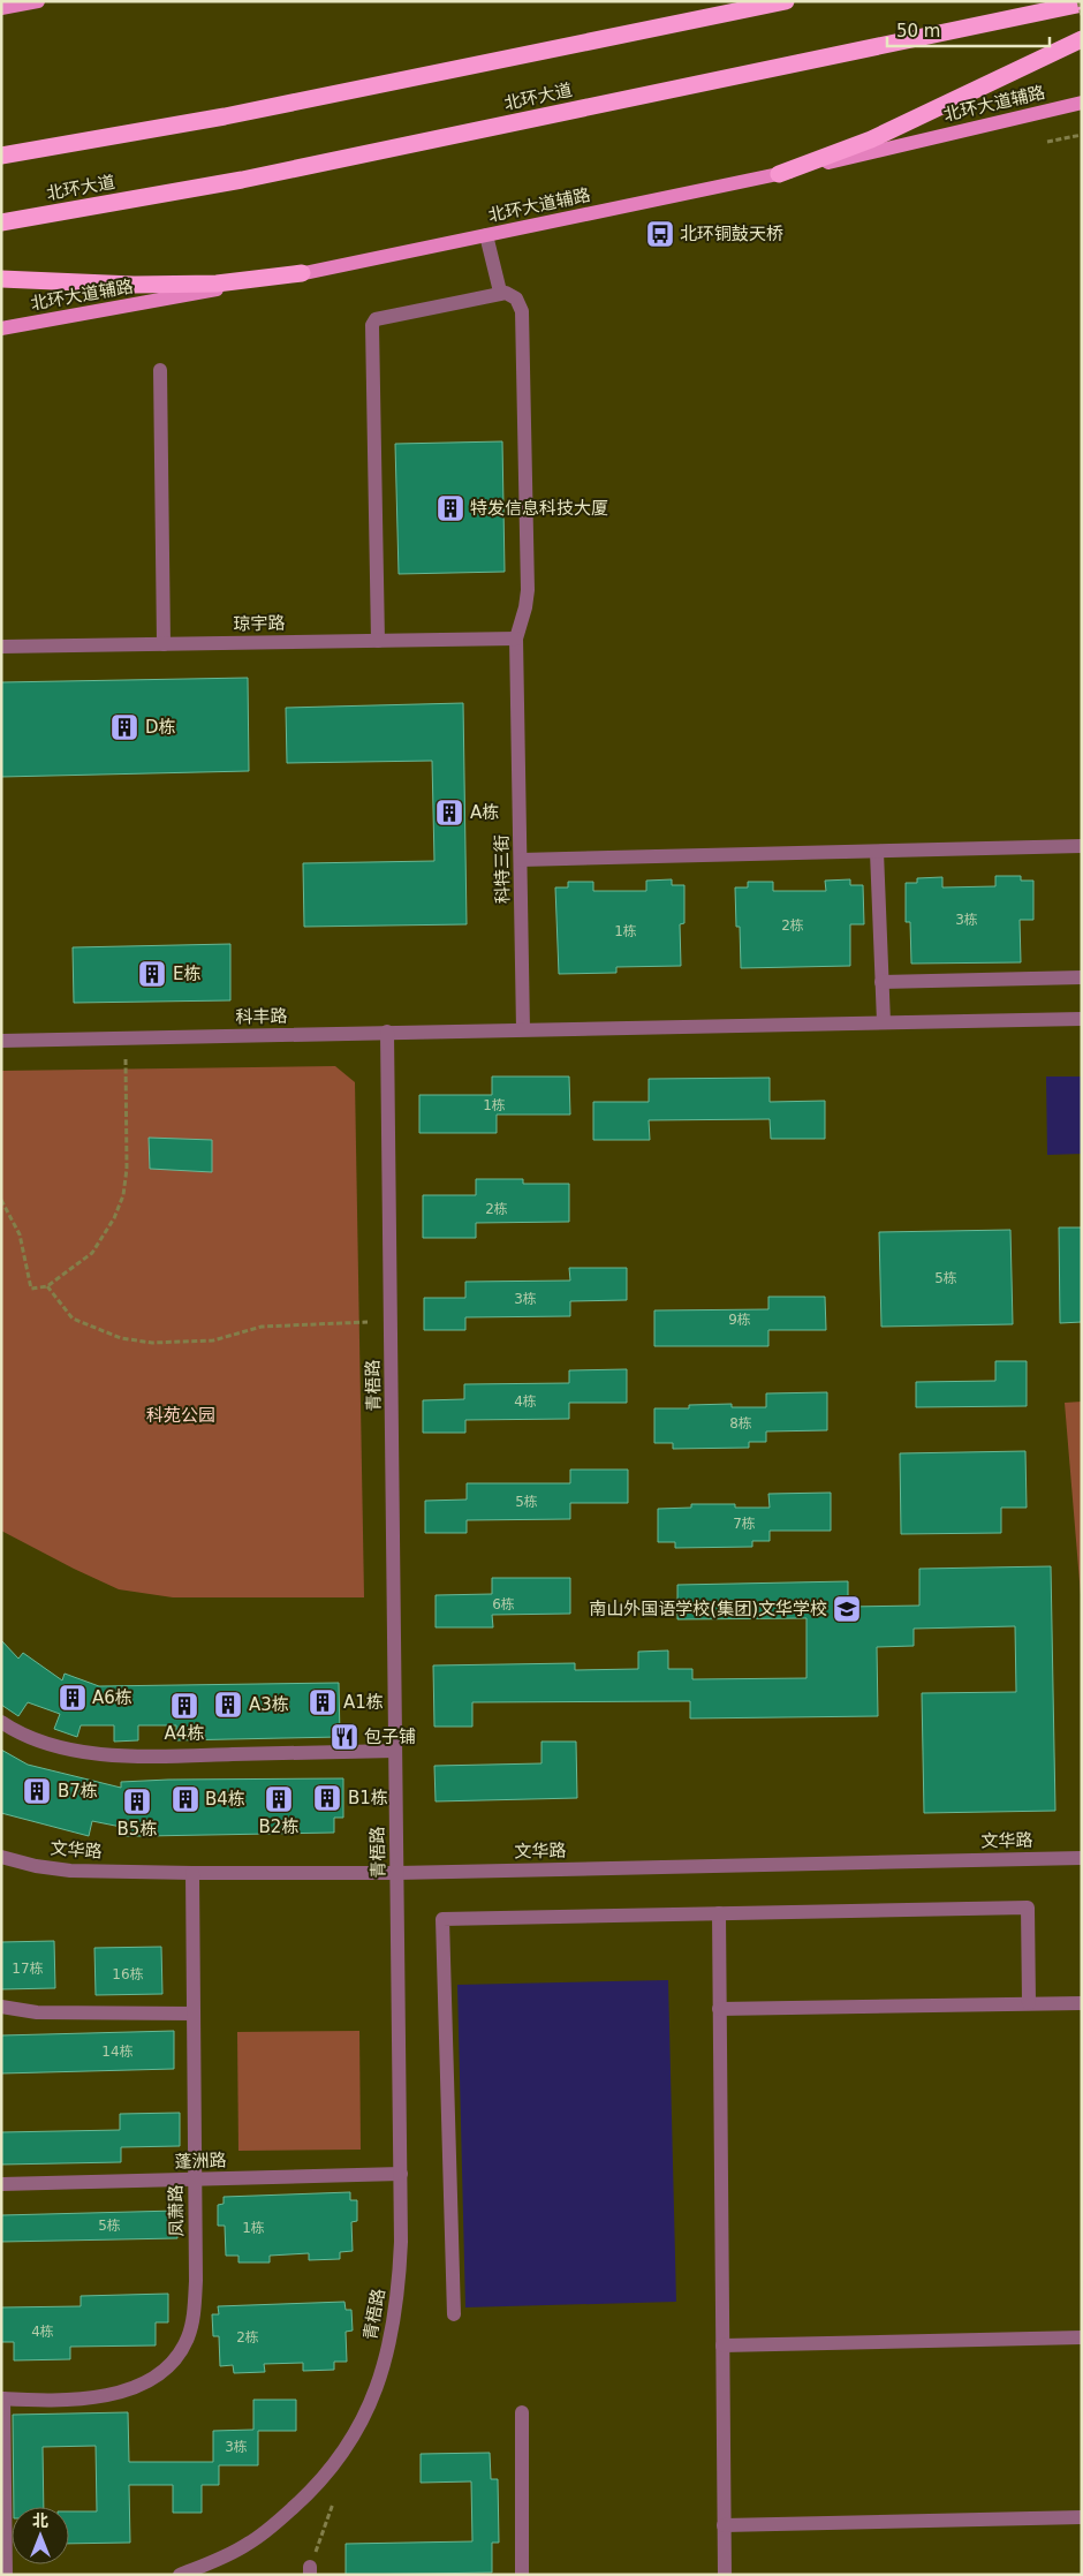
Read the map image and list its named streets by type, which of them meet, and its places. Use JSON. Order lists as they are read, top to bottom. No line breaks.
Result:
{"streets":{"highway":["北环大道"],"main road":["北环大道辅路"],"street":["琼宇路","科特三街","科丰路","青梧路","文华路","蓬洲路","凤萧路"]},"crossings":[["琼宇路","科特三街"],["科特三街","科丰路"],["科丰路","青梧路"],["青梧路","文华路"],["青梧路","蓬洲路"],["文华路","凤萧路"],["蓬洲路","凤萧路"]],"parks":["科苑公园"],"places":{"bus stop":["北环铜鼓天桥"],"building":["特发信息科技大厦","D栋","A栋","E栋","A6栋","A1栋","A3栋","A4栋","B7栋","B1栋","B4栋","B2栋","B5栋"],"school or university":["南山外国语学校(集团)文华学校"],"restaurant":["包子铺"]},"house_numbers":["3栋","2栋","1栋","1栋","2栋","5栋","3栋","9栋","4栋","8栋","5栋","7栋","6栋","17栋","16栋","14栋","5栋","1栋","4栋","2栋","3栋"],"scale_bar":"50 m","north":"top"}
